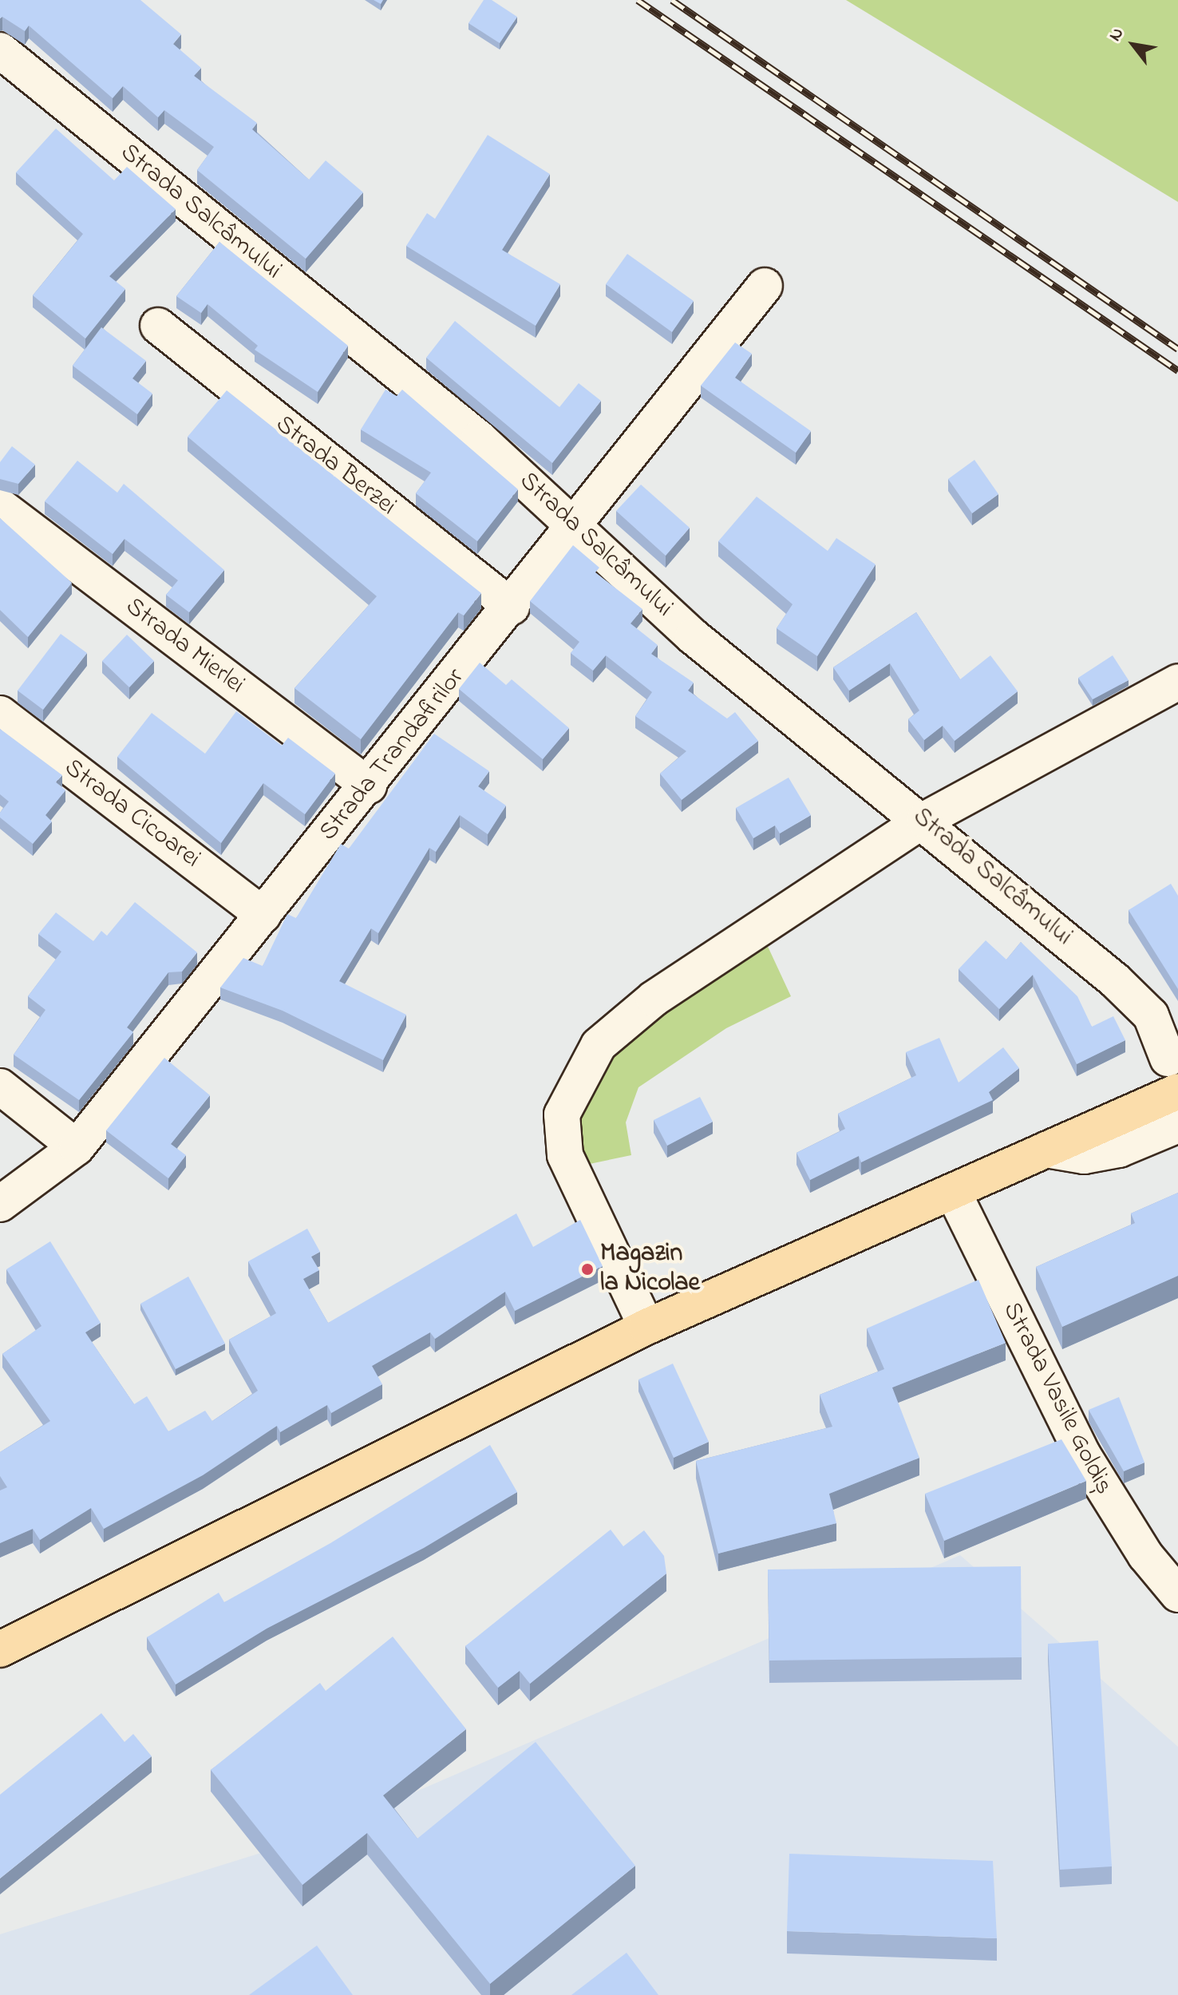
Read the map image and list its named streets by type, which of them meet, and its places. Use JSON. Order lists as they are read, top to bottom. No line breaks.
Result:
{"streets":{"street":["Strada Salcâmului","Strada Berzei","Strada Mierlei","Strada Trandafirilor","Strada Cicoarei","Strada Vasile Goldiș"]},"crossings":[["Strada Salcâmului","Strada Trandafirilor"],["Strada Berzei","Strada Trandafirilor"],["Strada Mierlei","Strada Trandafirilor"],["Strada Trandafirilor","Strada Cicoarei"]],"places":["Magazin la Nicolae"],"north":"top left"}
